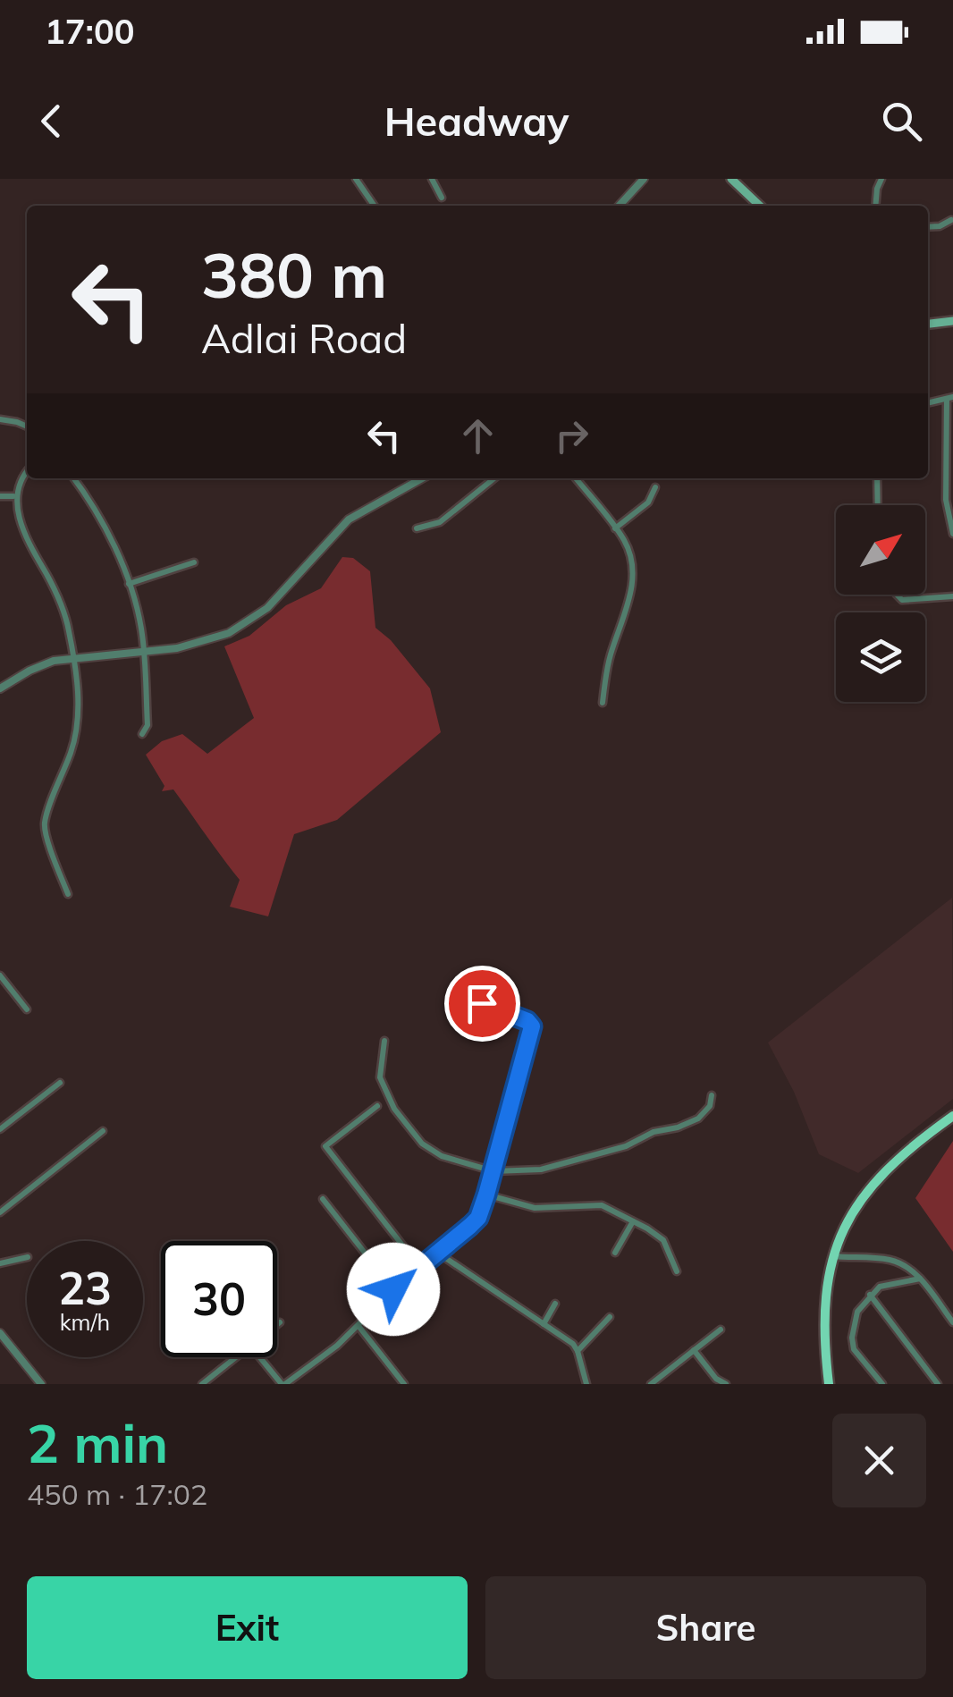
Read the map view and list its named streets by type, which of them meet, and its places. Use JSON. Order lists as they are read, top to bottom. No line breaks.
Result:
{"north":"top right","page":{"status":"17:00","header":"Headway","turn":["380 m","Adlai Road"],"speed":"23 km/h","limit":"30","heading":["2 min","450 m · 17:02"],"buttons":["Exit","Share"]}}
